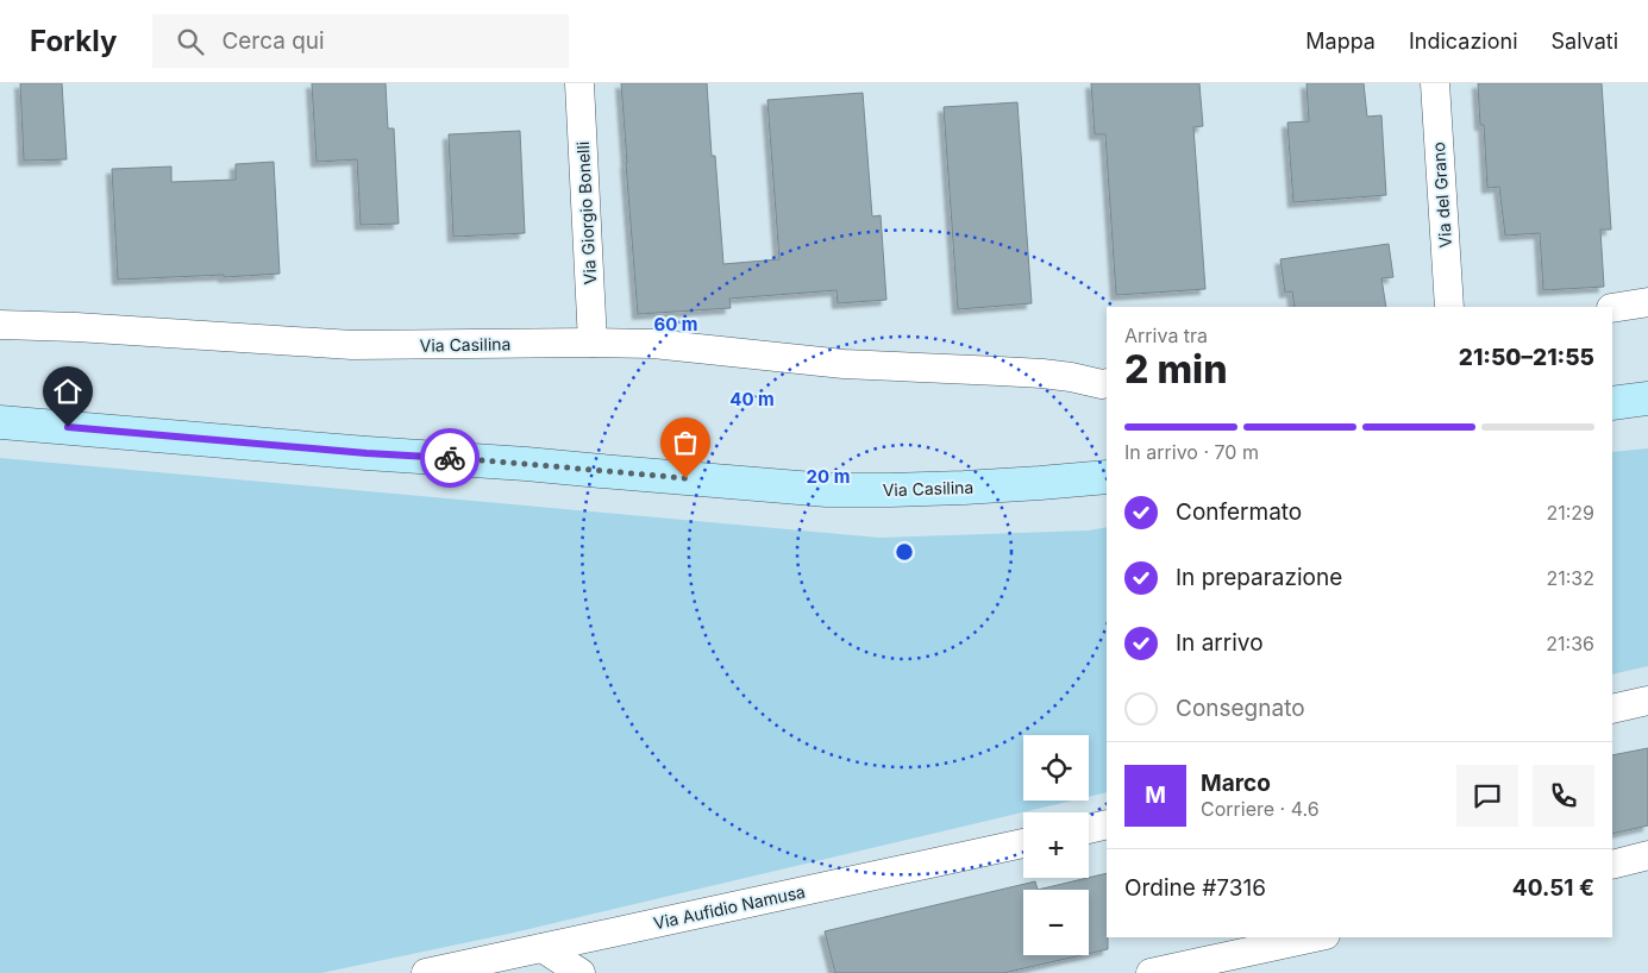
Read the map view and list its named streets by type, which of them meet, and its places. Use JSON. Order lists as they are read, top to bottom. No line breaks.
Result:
{"streets":{"main road":["Via Casilina"],"street":["Via del Grano","Via Giorgio Bonelli","Via Aufidio Namusa"]},"crossings":[["Via Giorgio Bonelli","Via Casilina"]],"page":{"header":"Forkly","search":"Cerca qui","nav":["Mappa","Indicazioni","Salvati"],"heading":["2 min","Arriva tra","21:50–21:55"],"panel":["Marco","Corriere · 4.6","Ordine #7316","40.51 €"],"bar":"In arrivo · 70 m","list":[["Confermato","21:29"],["In preparazione","21:32"],["In arrivo","21:36"],"Consegnato"],"map_buttons":["+","−"],"round":"M"},"rings":["60 m","40 m","20 m"]}
